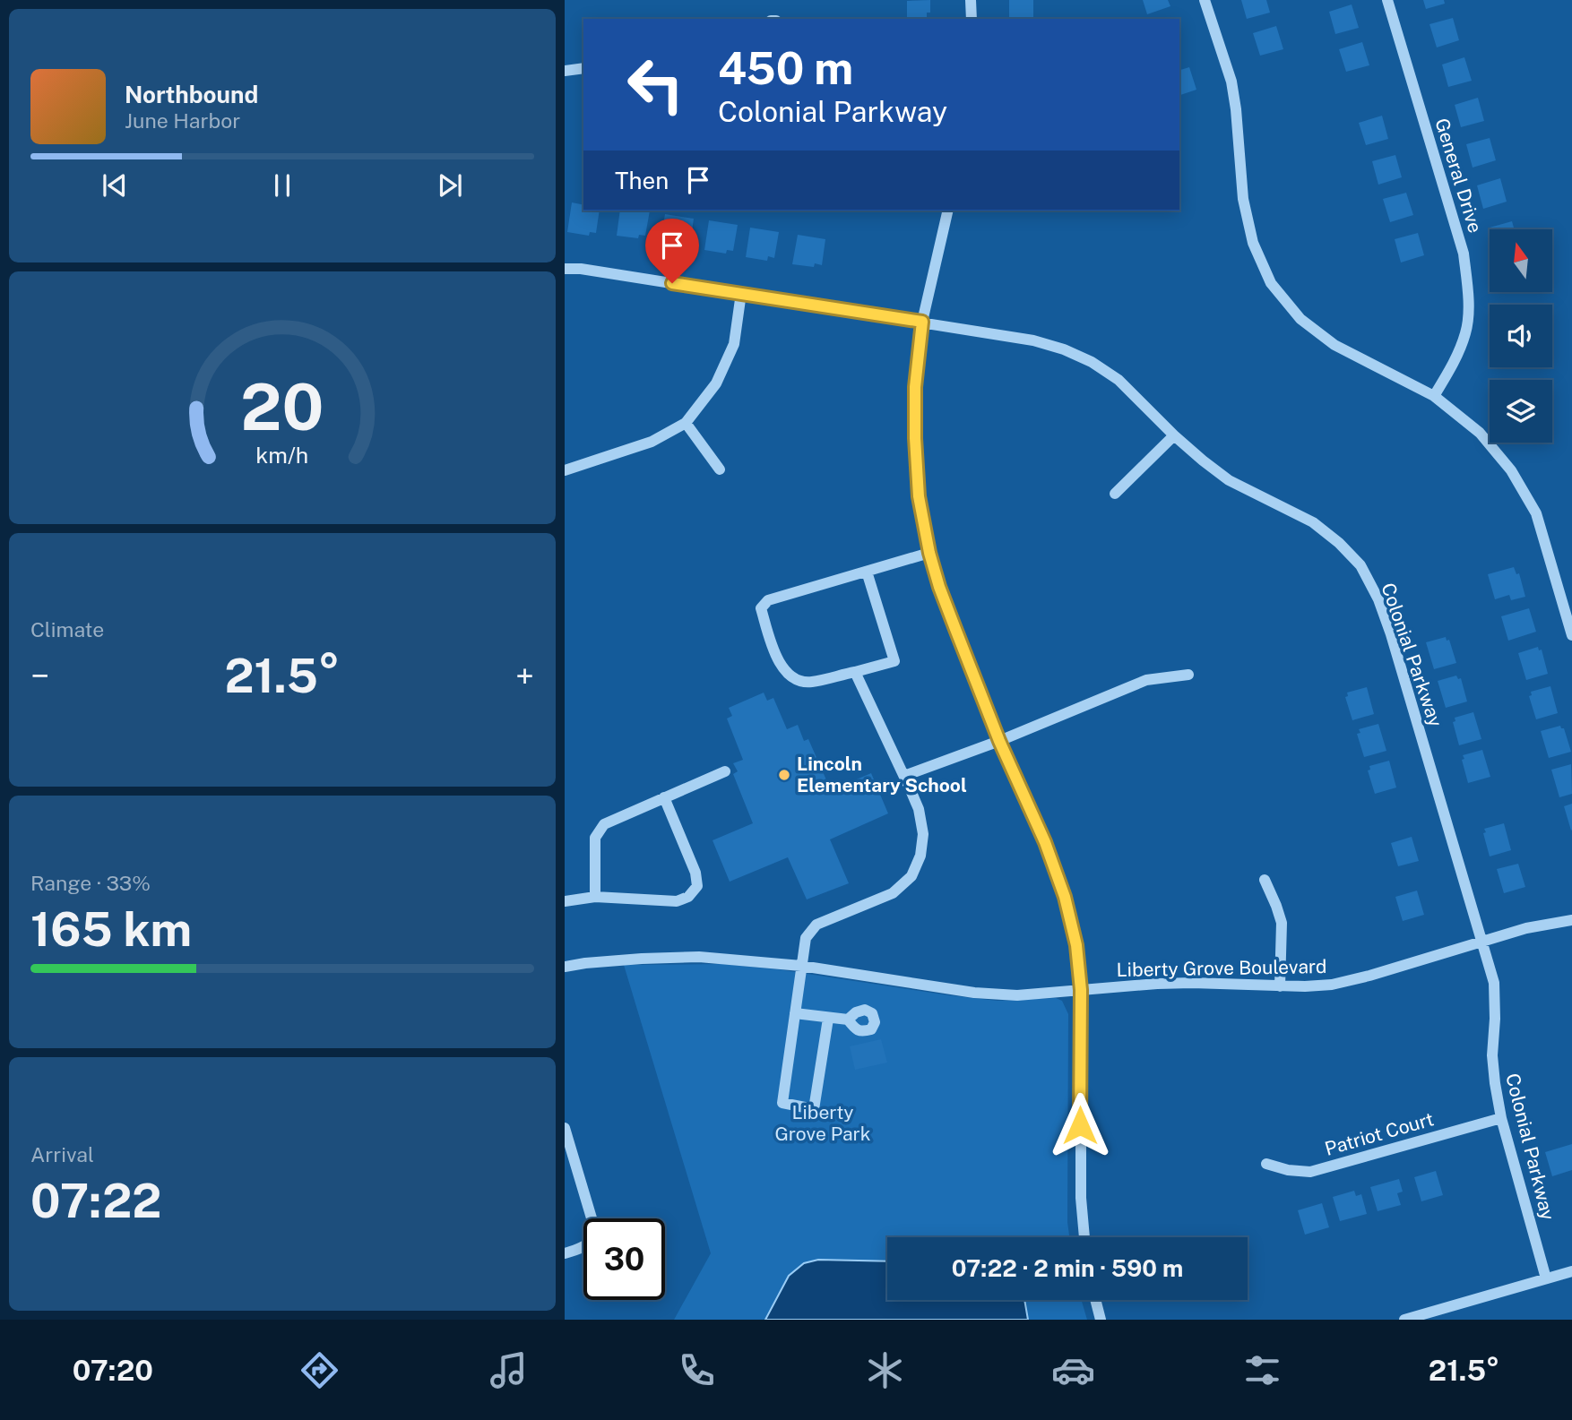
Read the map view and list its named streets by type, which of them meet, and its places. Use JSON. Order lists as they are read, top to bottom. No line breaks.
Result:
{"streets":{"street":["General Drive","Colonial Parkway","Liberty Grove Boulevard","Patriot Court"]},"crossings":[["Colonial Parkway","Liberty Grove Boulevard"],["Colonial Parkway","Patriot Court"]],"parks":["Liberty Grove Park"],"places":["Lincoln Elementary School"],"north":"top","page":{"turn":["450 m","Colonial Parkway"],"song":["Northbound","June Harbor"],"then":"Then","tile":["Climate",["Range · 33%","165 km"],["Arrival","07:22"]],"heat":["−","21.5°","+"],"limit":"30","trip":"07:22 · 2 min · 590 m","tabs":["07:20","21.5°"],"gauge":["20","km/h"]}}
